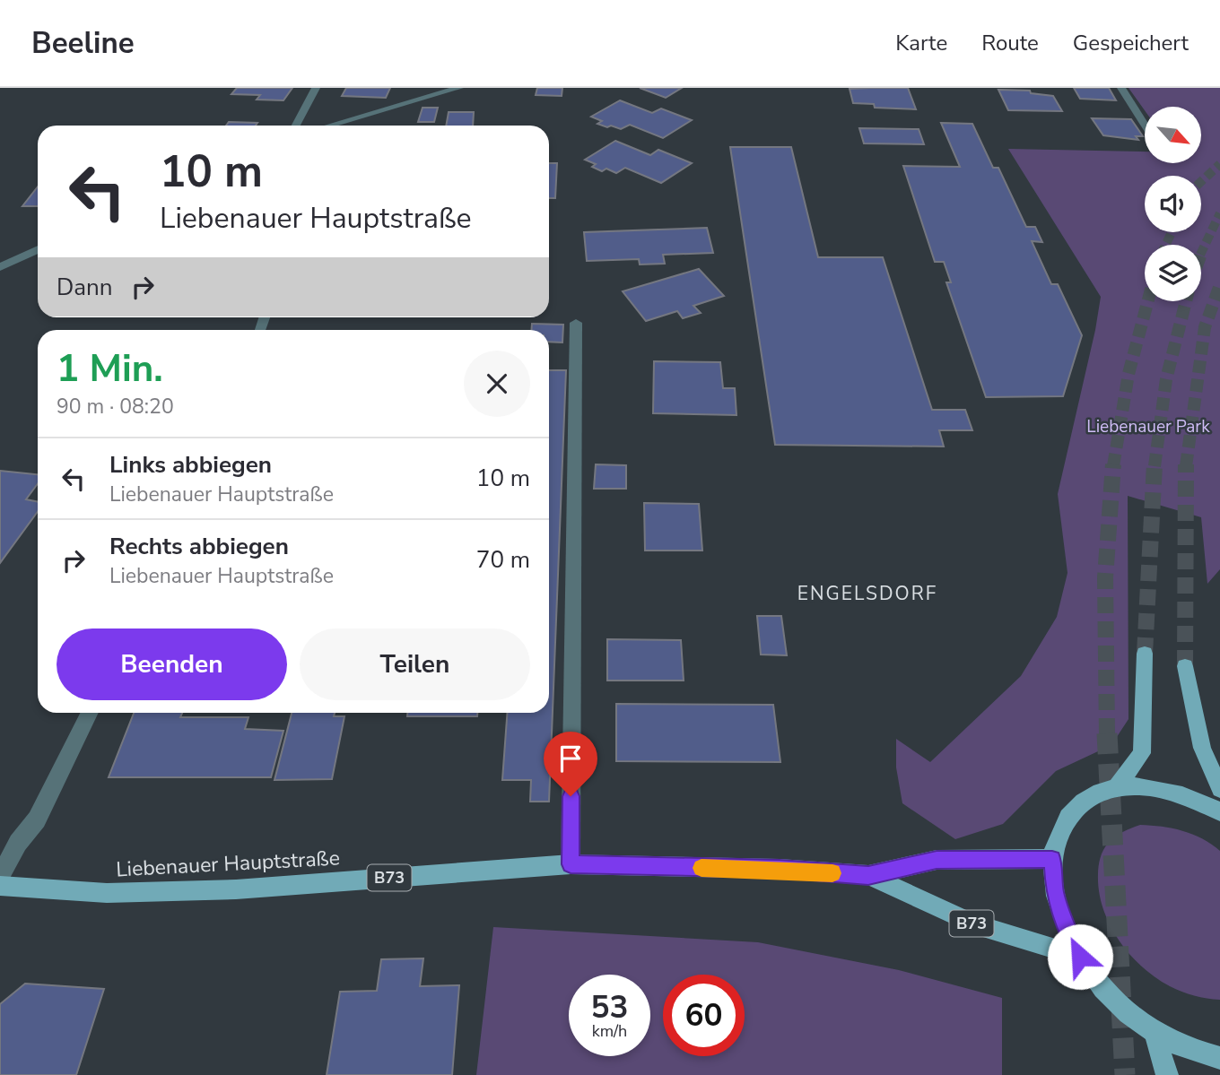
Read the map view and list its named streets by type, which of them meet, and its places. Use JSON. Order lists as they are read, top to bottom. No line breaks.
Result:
{"streets":{"main road":["Liebenauer Hauptstraße","B73"]},"districts":["ENGELSDORF"],"parks":["Liebenauer Park"],"north":"bottom right","page":{"header":"Beeline","nav":["Karte","Route","Gespeichert"],"turn":["10 m","Liebenauer Hauptstraße"],"then":"Dann","heading":["1 Min.","90 m · 08:20"],"list":[{"name":"Links abbiegen","note":"Liebenauer Hauptstraße","value":"10 m"},{"name":"Rechts abbiegen","note":"Liebenauer Hauptstraße","value":"70 m"}],"buttons":["Beenden","Teilen"],"speed":"53 km/h","limit":"60"}}
